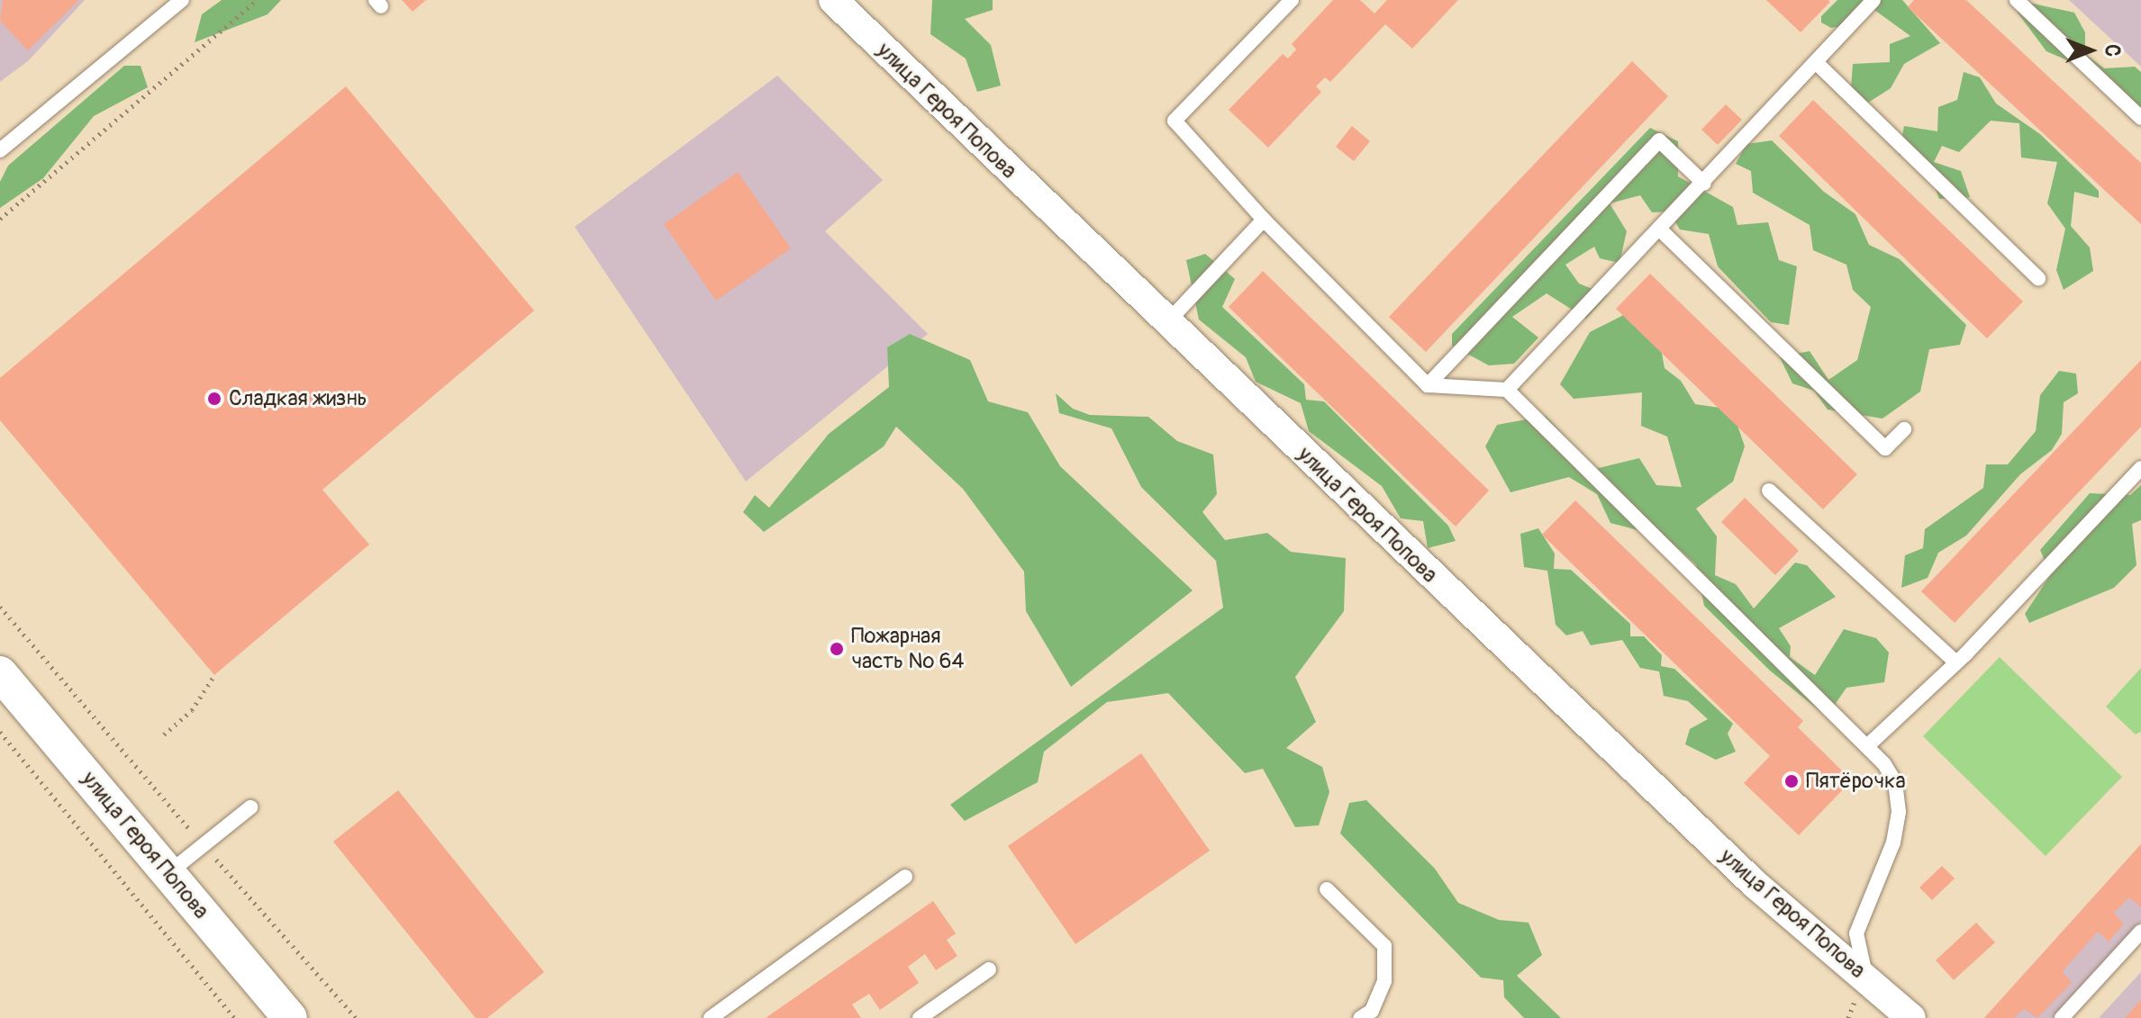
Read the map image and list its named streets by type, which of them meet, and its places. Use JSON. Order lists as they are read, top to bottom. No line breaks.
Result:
{"streets":{"street":["улица Героя Попова"]},"places":["Сладкая жизнь","Пожарная часть № 64","Пятёрочка"],"north":"right"}
